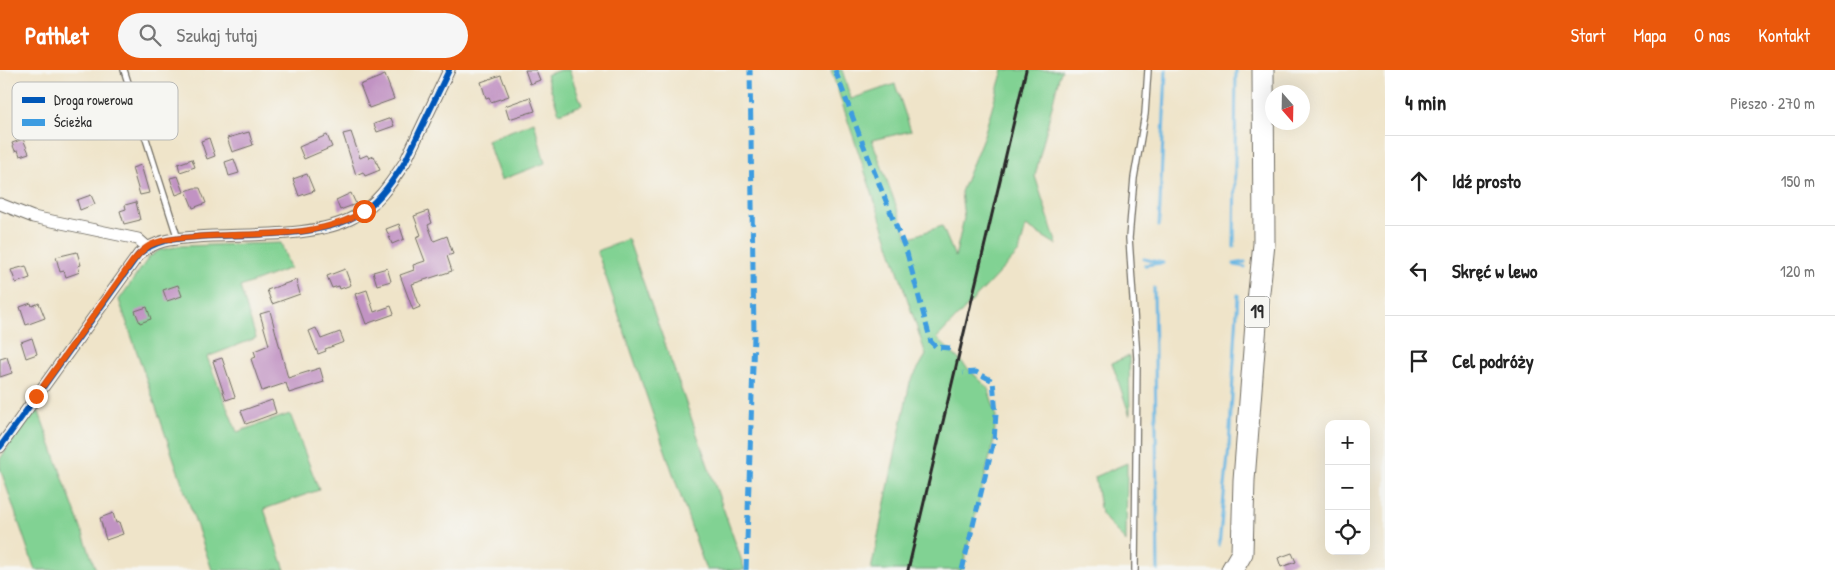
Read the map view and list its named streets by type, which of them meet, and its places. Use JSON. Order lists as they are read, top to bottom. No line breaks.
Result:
{"streets":{"highway":["19"]},"legend":["Droga rowerowa","Ścieżka"],"north":"bottom","page":{"header":"Pathlet","search":"Szukaj tutaj","nav":["Start","Mapa","O nas","Kontakt"],"heading":["4 min","Pieszo · 270 m"],"list":[["Idź prosto","150 m"],["Skręć w lewo","120 m"],"Cel podróży"],"map_buttons":["+","−"]}}
